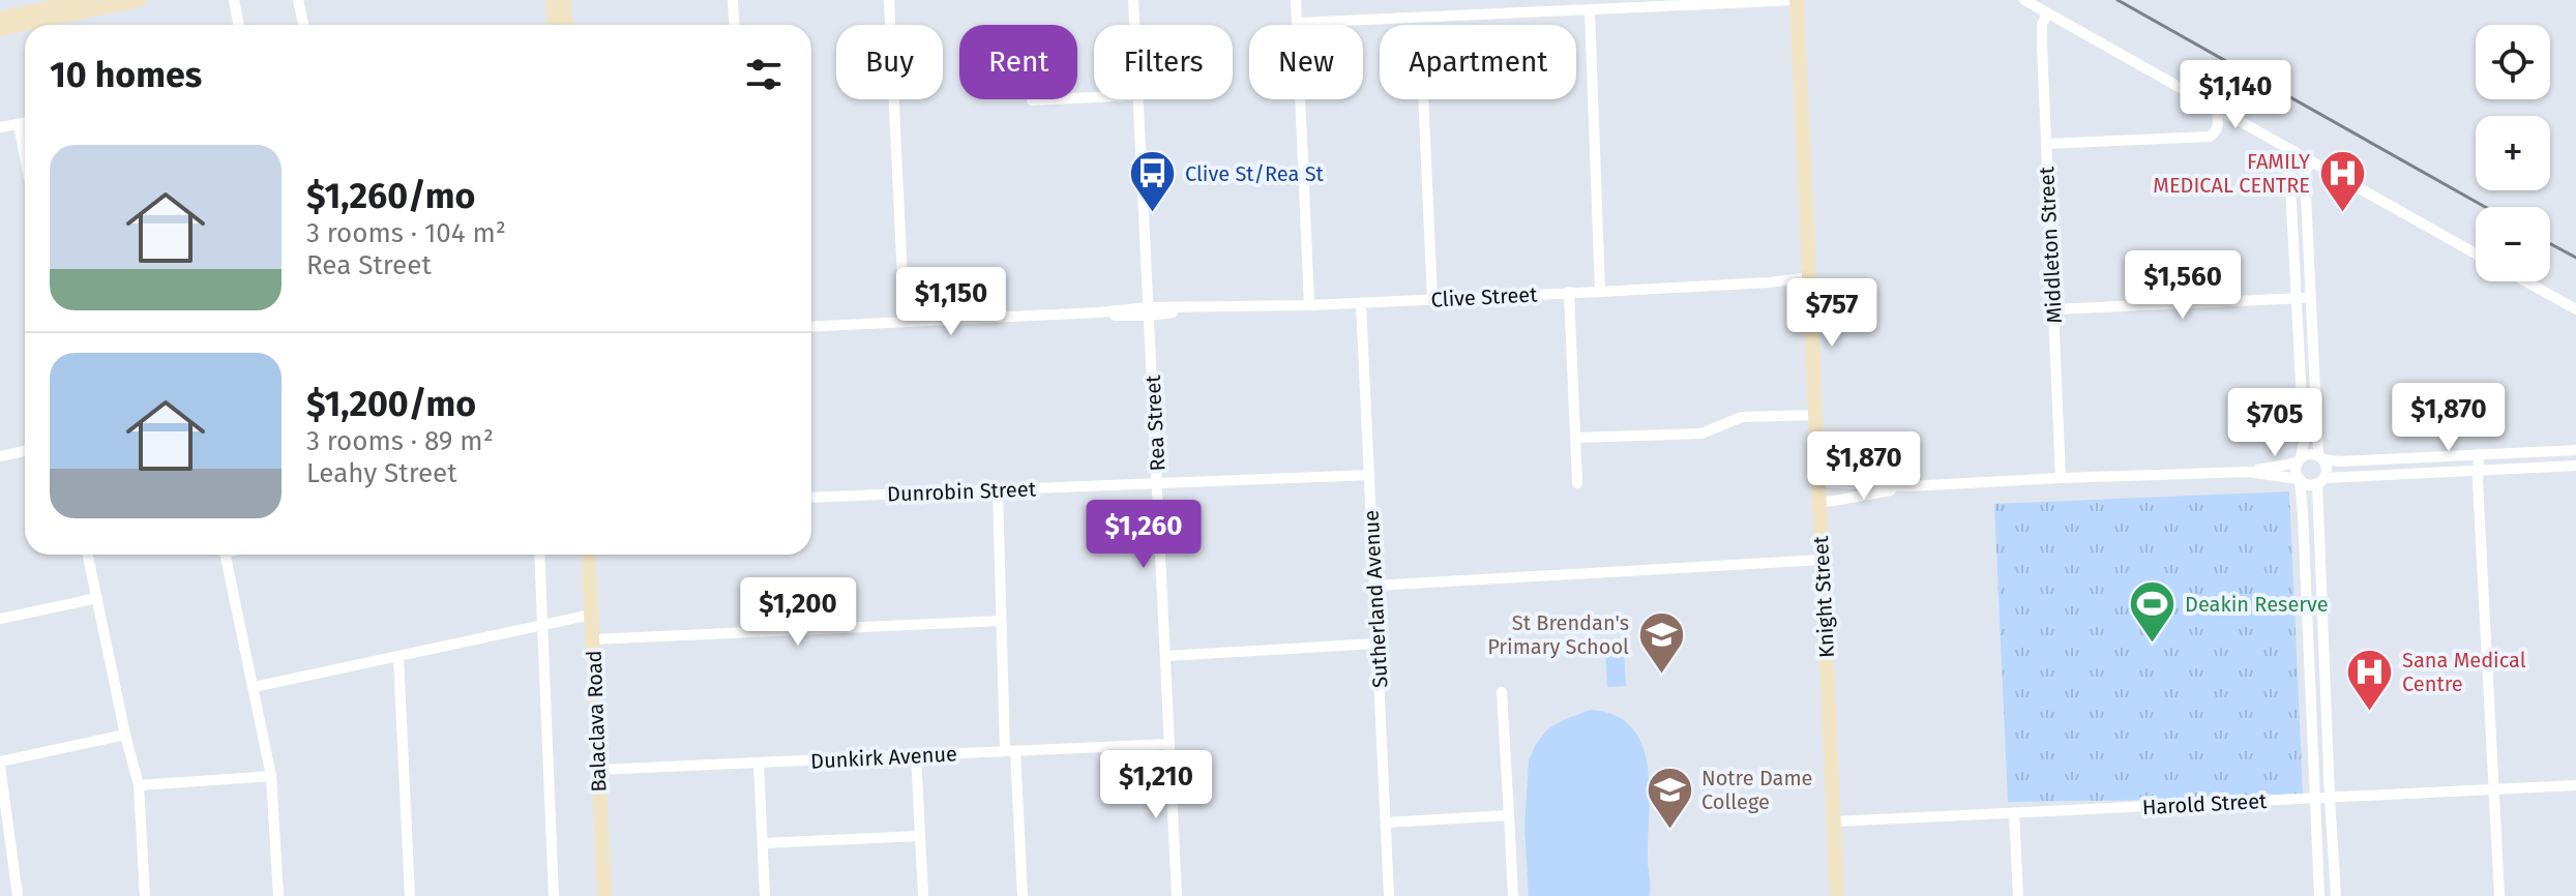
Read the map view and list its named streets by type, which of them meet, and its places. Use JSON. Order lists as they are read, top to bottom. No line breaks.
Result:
{"streets":{"street":["Middleton Street","Clive Street","Rea Street","Dunrobin Street","Knight Street","Sutherland Avenue","Balaclava Road","Dunkirk Avenue","Harold Street"]},"crossings":[["Clive Street","Rea Street"],["Clive Street","Knight Street"],["Clive Street","Sutherland Avenue"],["Rea Street","Dunrobin Street"],["Rea Street","Dunkirk Avenue"],["Dunrobin Street","Sutherland Avenue"],["Knight Street","Harold Street"],["Balaclava Road","Dunkirk Avenue"]],"places":{"hospital":["FAMILY MEDICAL CENTRE","Sana Medical Centre"],"bus stop":["Clive St/Rea St"],"sports":["Deakin Reserve"],"school or university":["St Brendan's Primary School","Notre Dame College"]},"page":{"map_buttons":["+","−"],"chip":["Buy","Rent","Filters","New","Apartment"],"heading":"10 homes","price":["$1,140","$1,560","$1,150","$757","$1,870","$705","$1,870","$1,260","$1,200","$1,210"],"list":[{"name":"$1,260/mo","note":"3 rooms · 104 m² · Rea Street"},{"name":"$1,200/mo","note":"3 rooms · 89 m² · Leahy Street"}]}}
